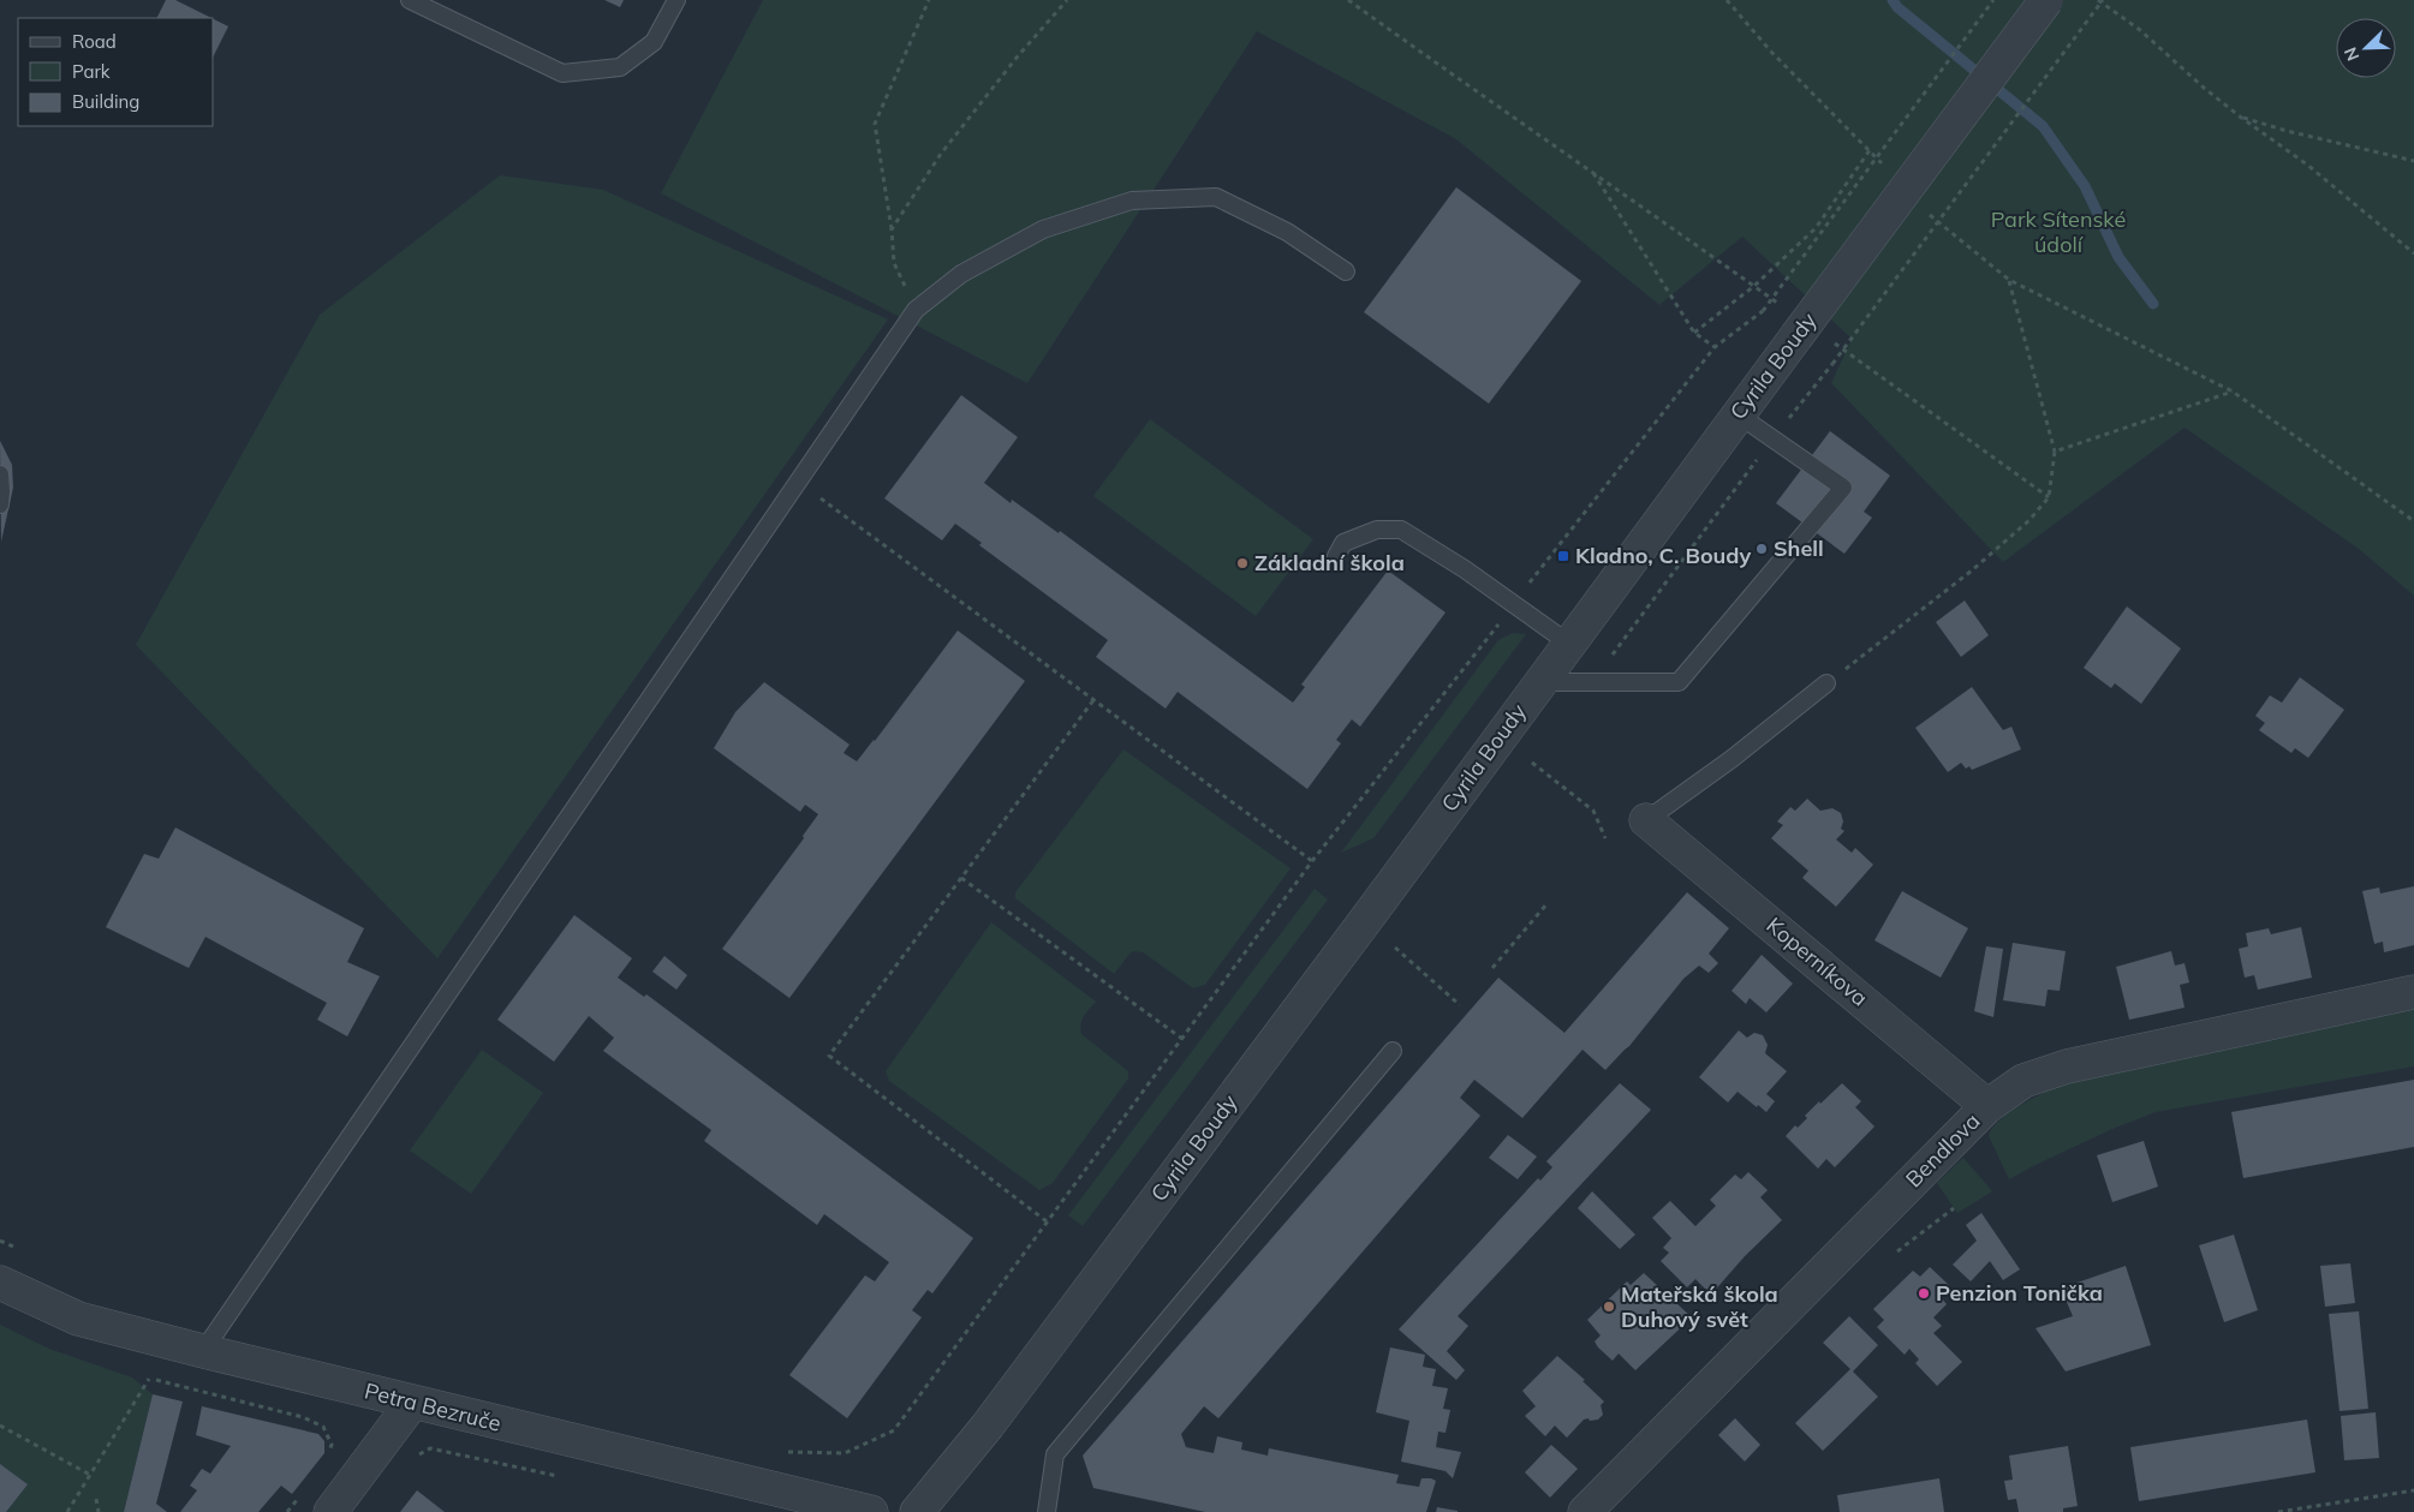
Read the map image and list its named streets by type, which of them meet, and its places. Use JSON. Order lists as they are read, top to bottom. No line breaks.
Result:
{"streets":{"street":["Cyrila Boudy","Koperníkova","Bendlova","Petra Bezruče"]},"crossings":[["Koperníkova","Bendlova"]],"parks":["Park Sítenské údolí"],"places":{"other":["Shell","Základní škola","Penzion Tonička","Mateřská škola Duhový svět"],"transit":["Kladno, C. Boudy"]},"legend":["Road","Park","Building"],"north":"bottom left"}
